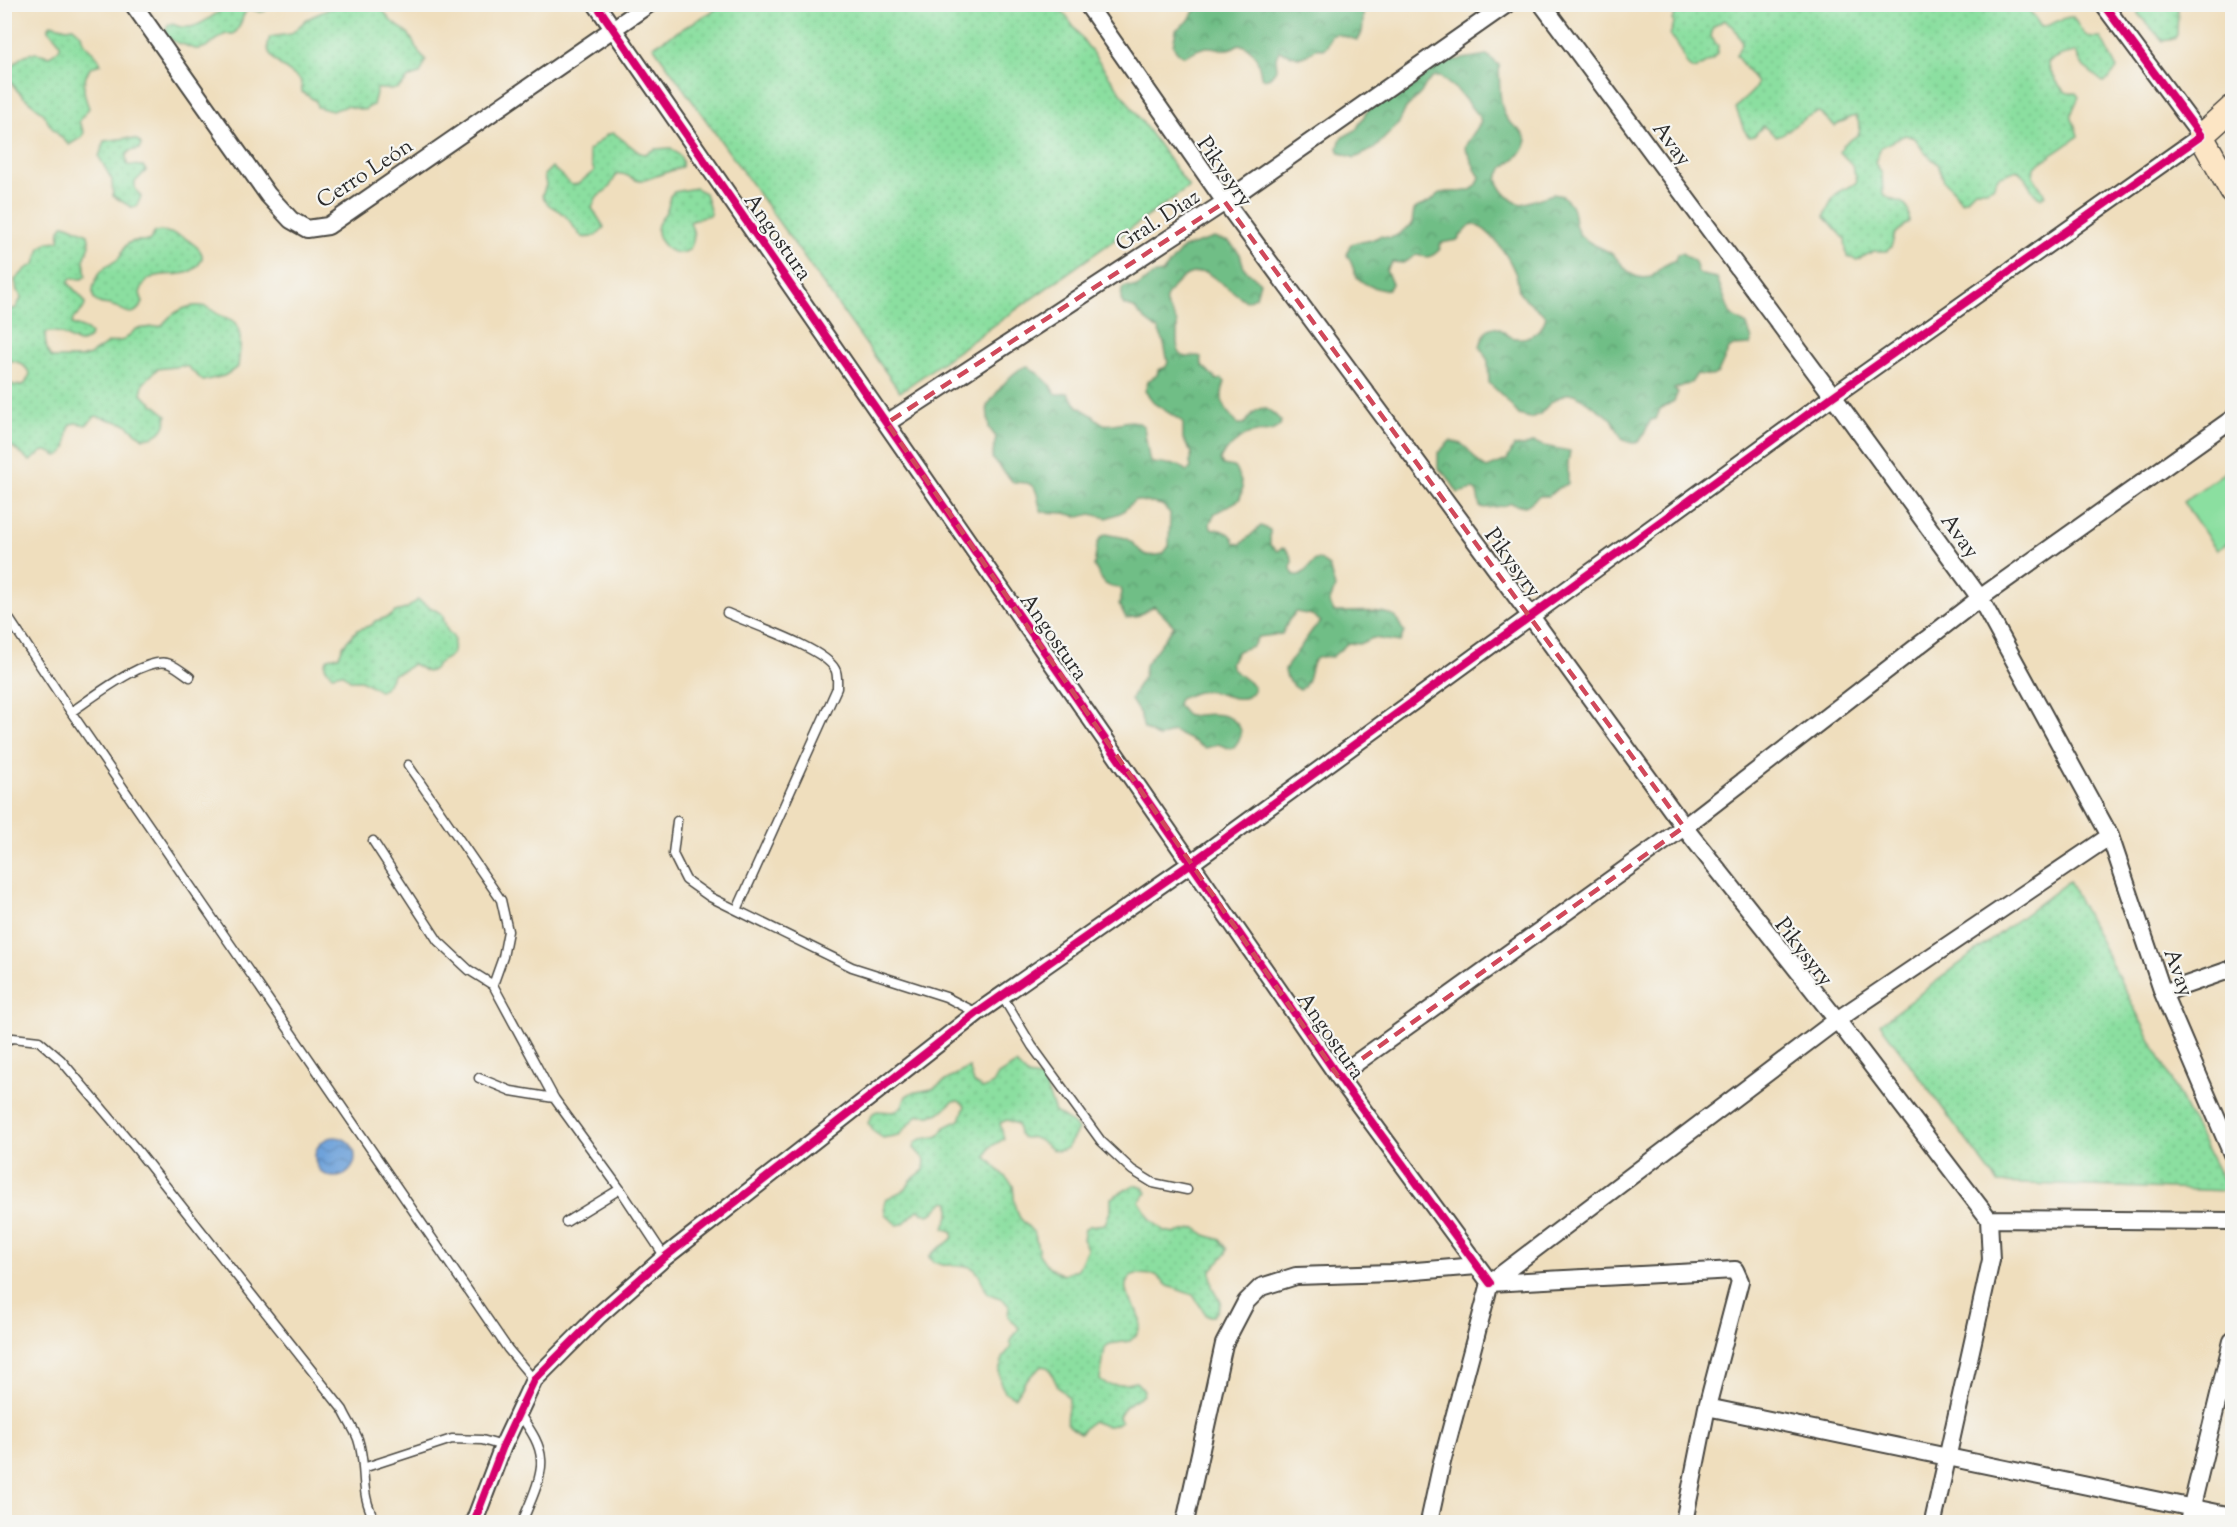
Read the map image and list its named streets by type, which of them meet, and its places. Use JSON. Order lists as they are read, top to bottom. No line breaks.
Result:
{"streets":{"street":["Avay","Pikysyry","Cerro León","Gral. Diaz","Angostura"]},"crossings":[["Pikysyry","Gral. Diaz"],["Cerro León","Angostura"],["Gral. Diaz","Angostura"]]}
